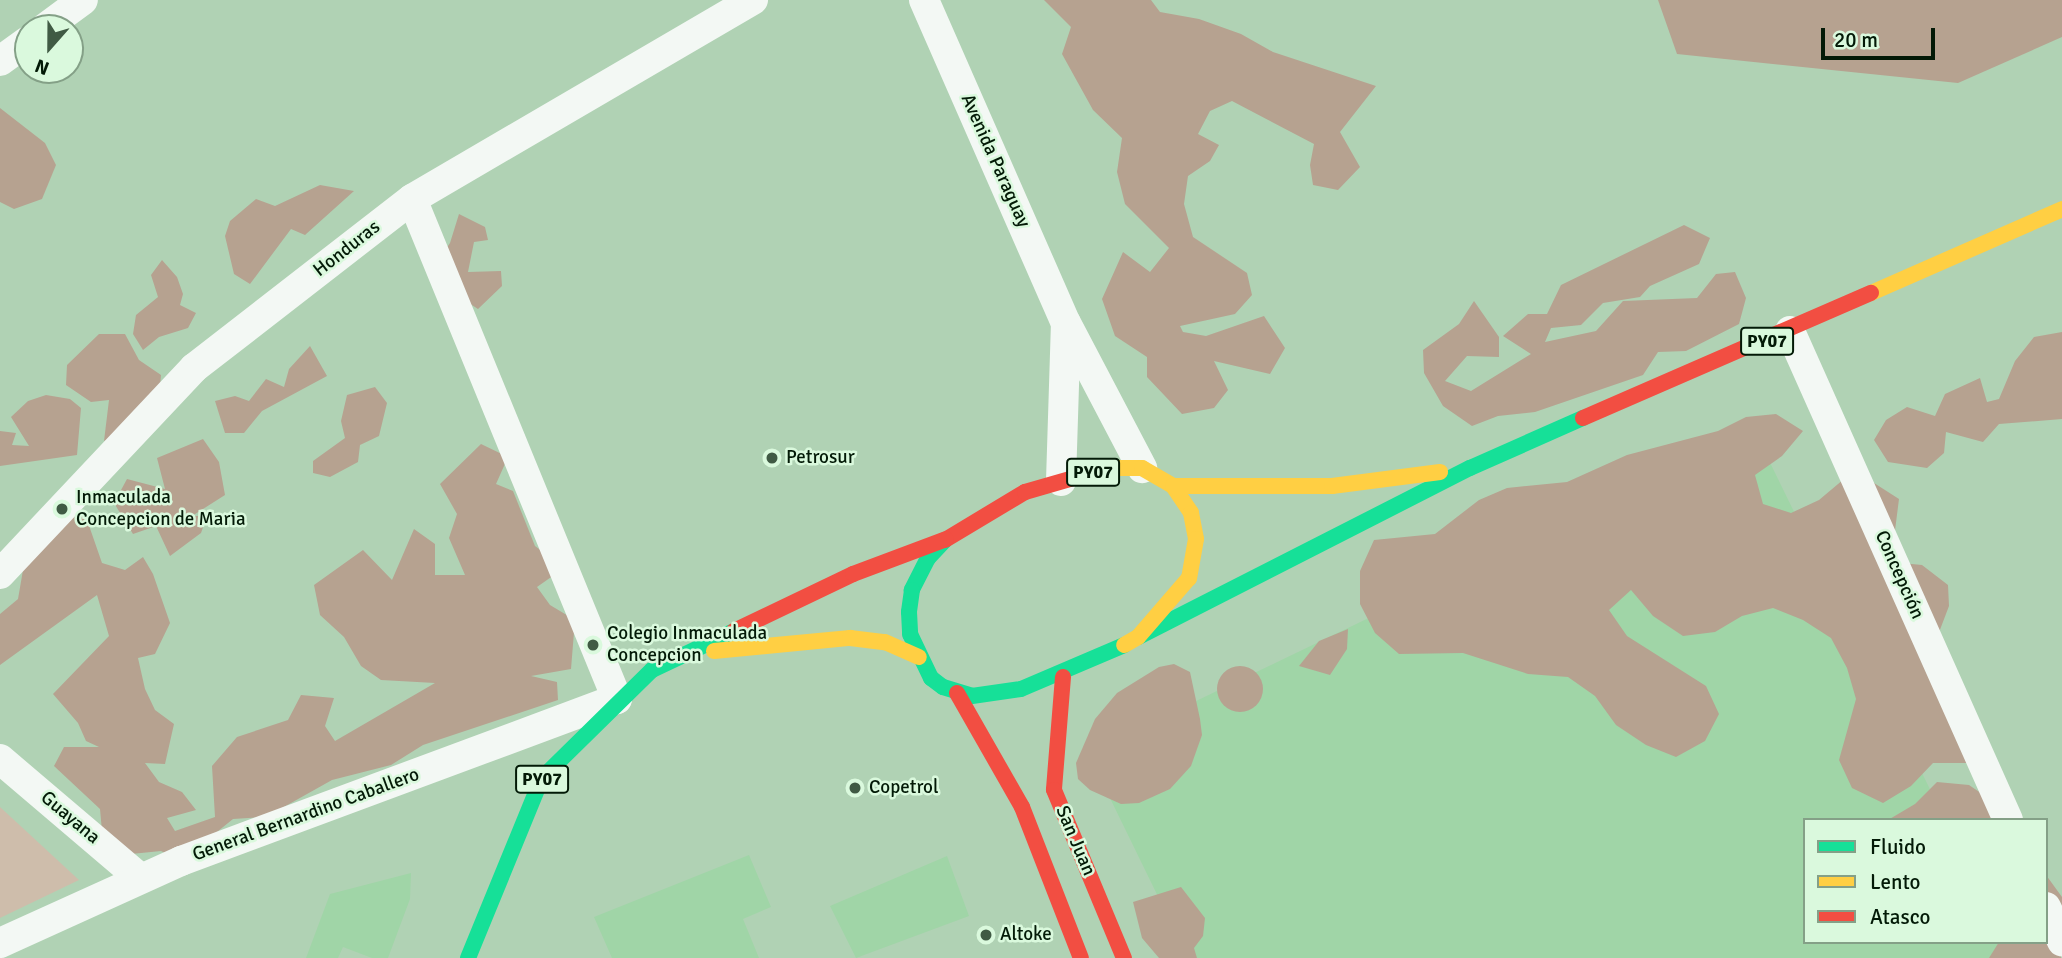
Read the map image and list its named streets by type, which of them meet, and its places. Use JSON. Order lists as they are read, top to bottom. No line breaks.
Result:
{"streets":{"main road":["PY07","San Juan"],"street":["Avenida Paraguay","Honduras","Concepción","General Bernardino Caballero","Guayana"]},"crossings":[["Avenida Paraguay","PY07"],["PY07","Concepción"],["PY07","General Bernardino Caballero"],["PY07","San Juan"],["General Bernardino Caballero","Guayana"]],"places":["Petrosur","Inmaculada Concepcion de Maria","Colegio Inmaculada Concepcion","Copetrol","Altoke"],"legend":["Fluido","Lento","Atasco"],"scale_bar":"20 m","north":"bottom"}
